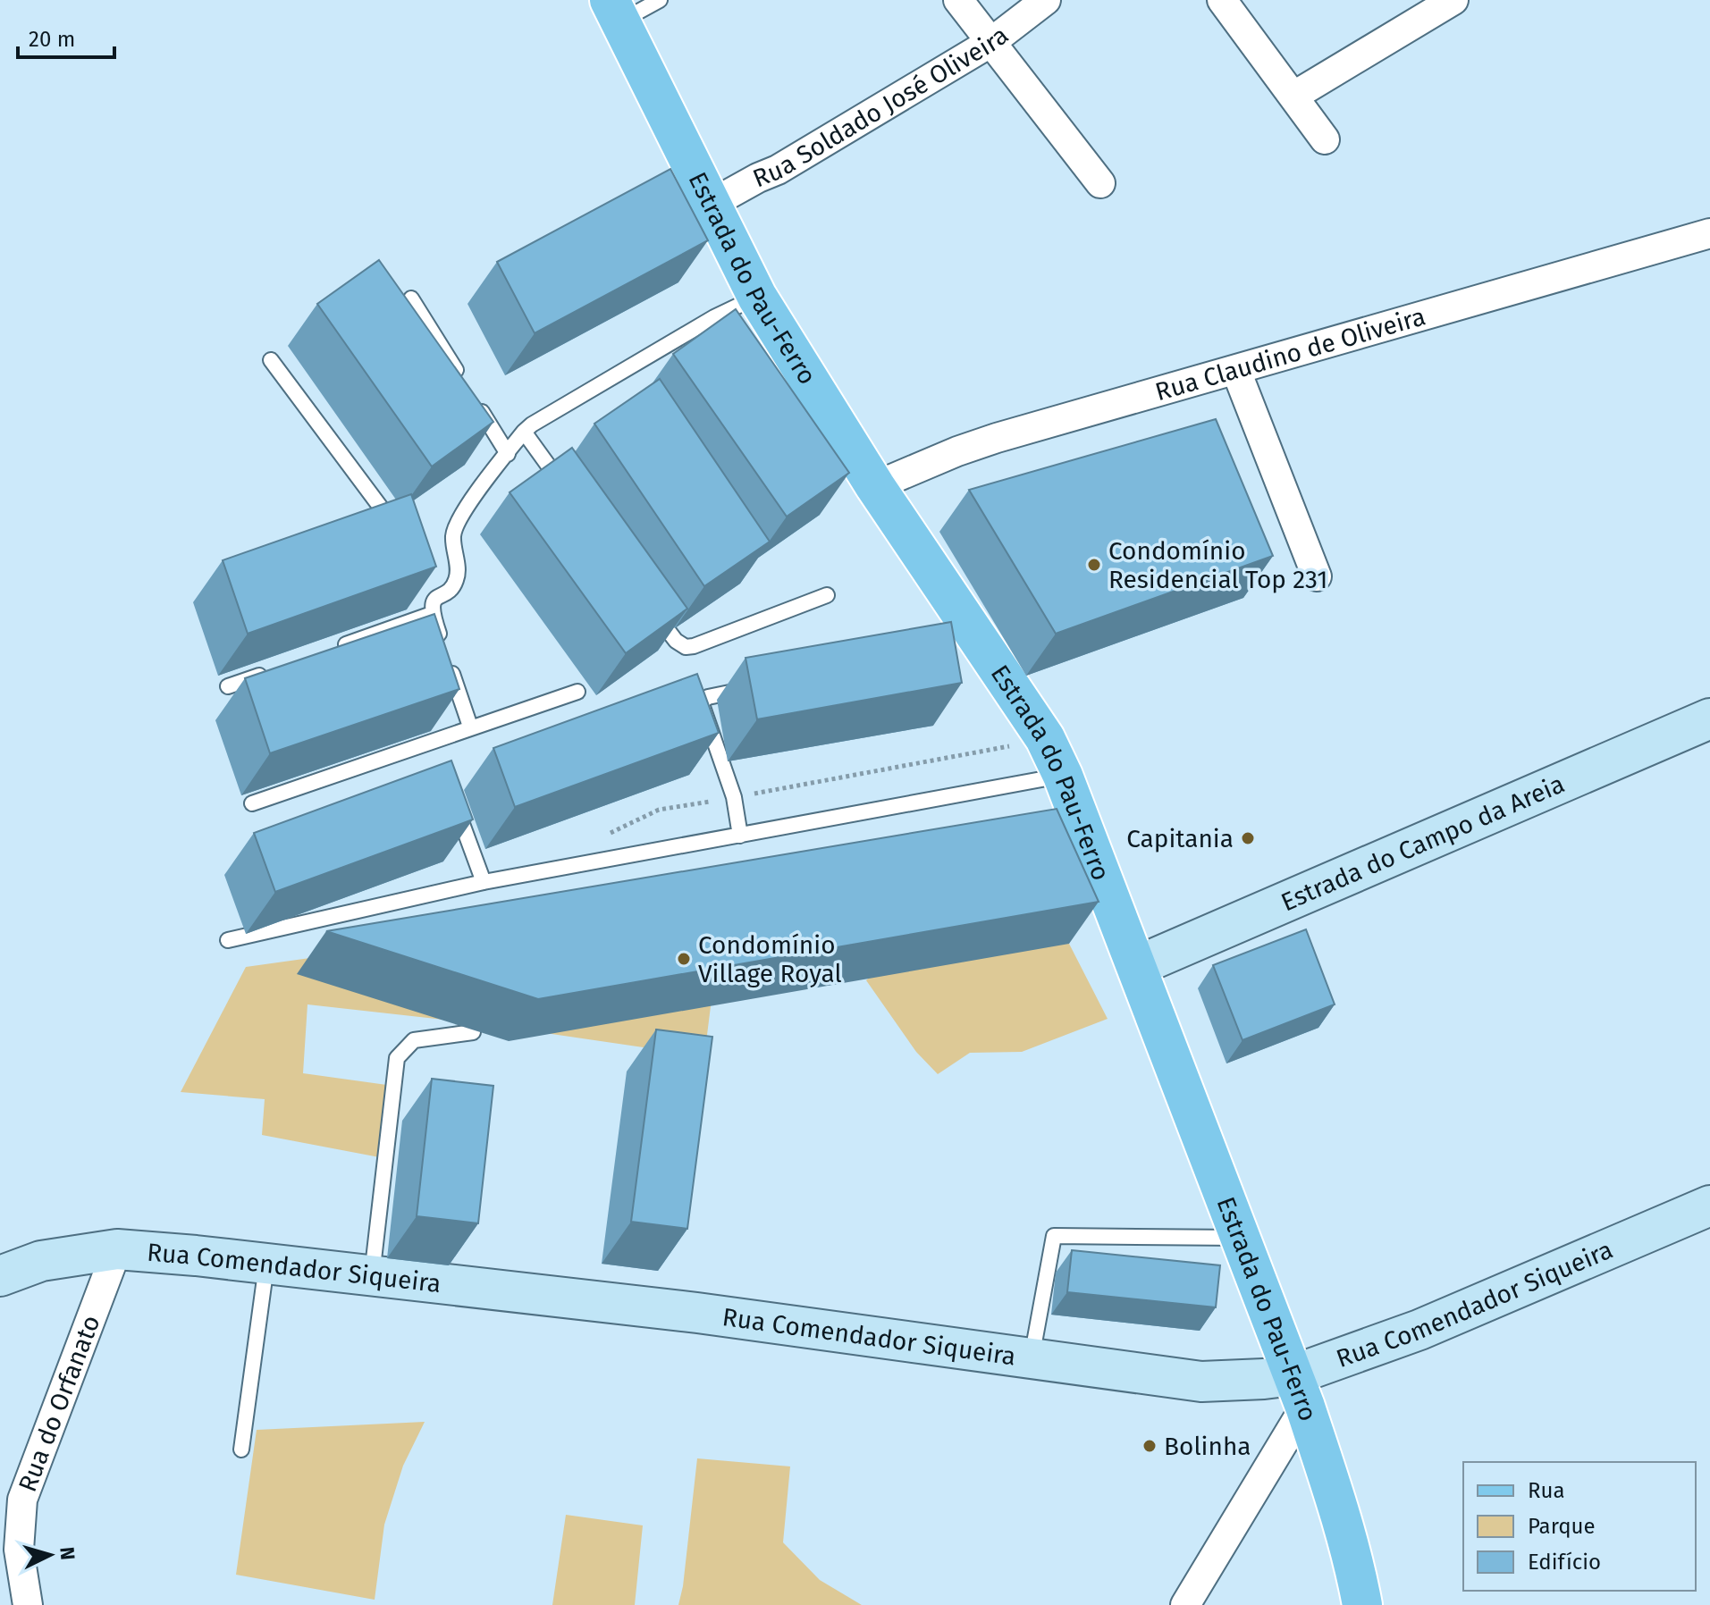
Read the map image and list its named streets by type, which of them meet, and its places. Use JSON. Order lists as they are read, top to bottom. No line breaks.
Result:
{"streets":{"main road":["Estrada do Pau-Ferro"],"street":["Rua Soldado José Oliveira","Rua Claudino de Oliveira","Estrada do Campo da Areia","Rua Comendador Siqueira","Rua do Orfanato"]},"crossings":[["Rua Soldado José Oliveira","Estrada do Pau-Ferro"],["Estrada do Pau-Ferro","Rua Claudino de Oliveira"],["Estrada do Pau-Ferro","Estrada do Campo da Areia"],["Estrada do Pau-Ferro","Rua Comendador Siqueira"],["Rua Comendador Siqueira","Rua do Orfanato"]],"places":["Condomínio Residencial Top 231","Capitania","Condomínio Village Royal","Bolinha"],"legend":["Rua","Parque","Edifício"],"scale_bar":"20 m","north":"right"}
